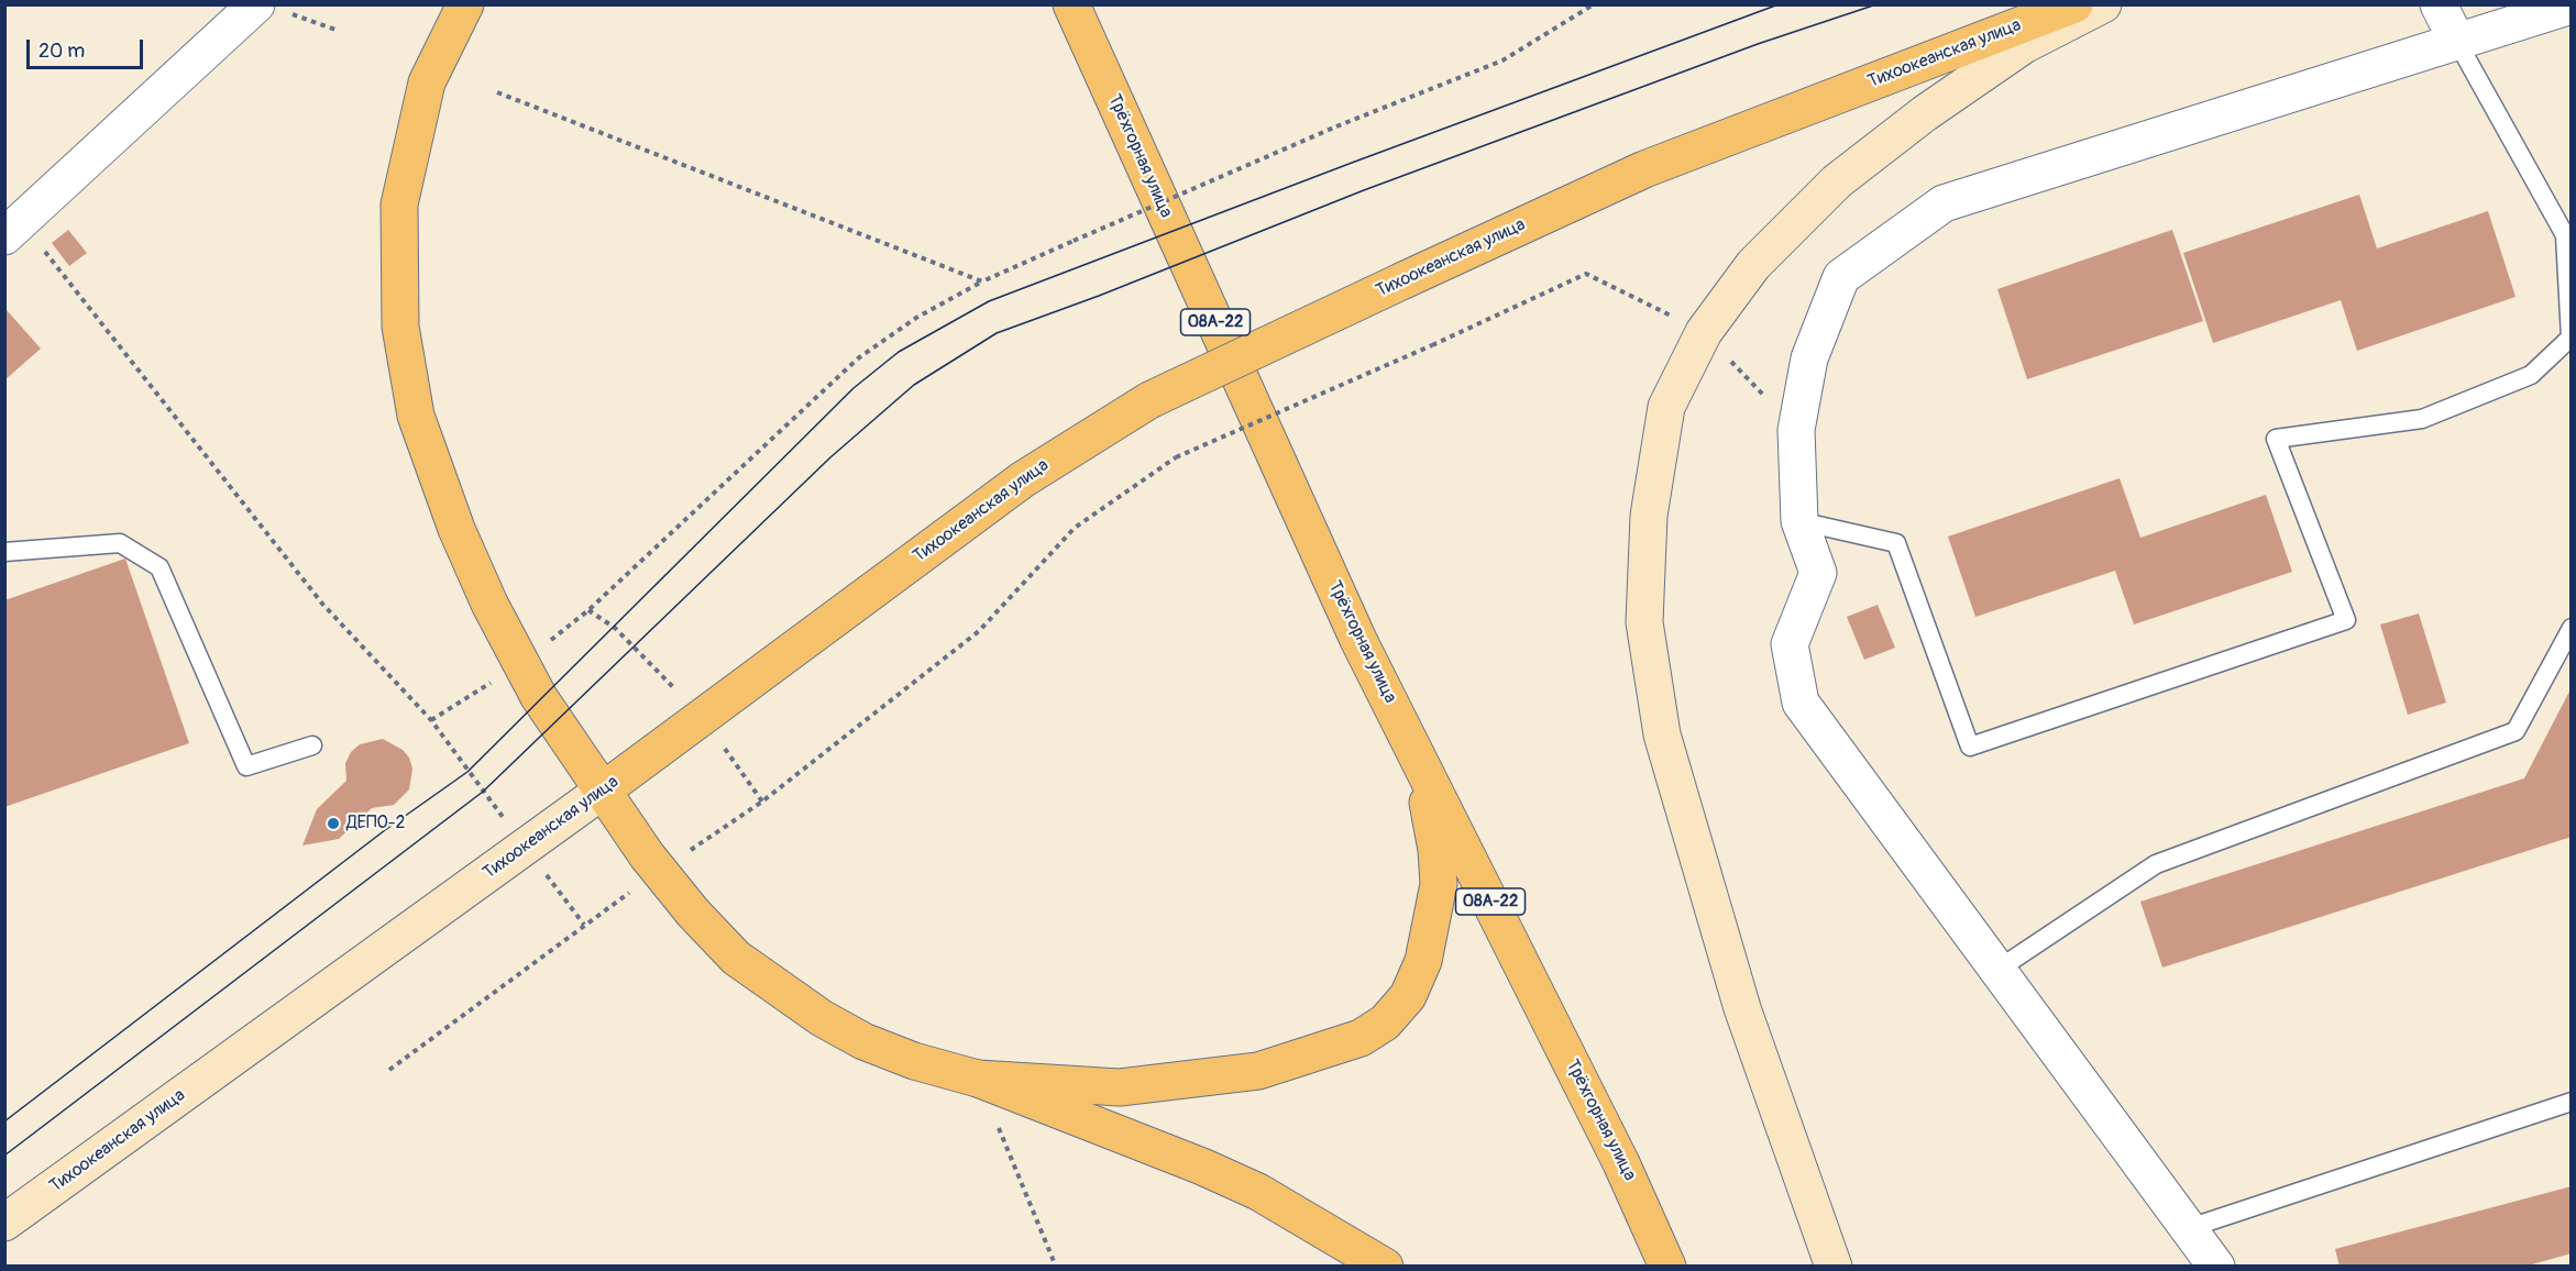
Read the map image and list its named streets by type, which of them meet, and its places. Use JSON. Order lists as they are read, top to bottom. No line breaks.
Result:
{"streets":{"main road":["Тихоокеанская улица","Трёхгорная улица","08А-22"]},"crossings":[["Трёхгорная улица","08А-22"]],"places":["ДЕПО-2"],"scale_bar":"20 m"}
